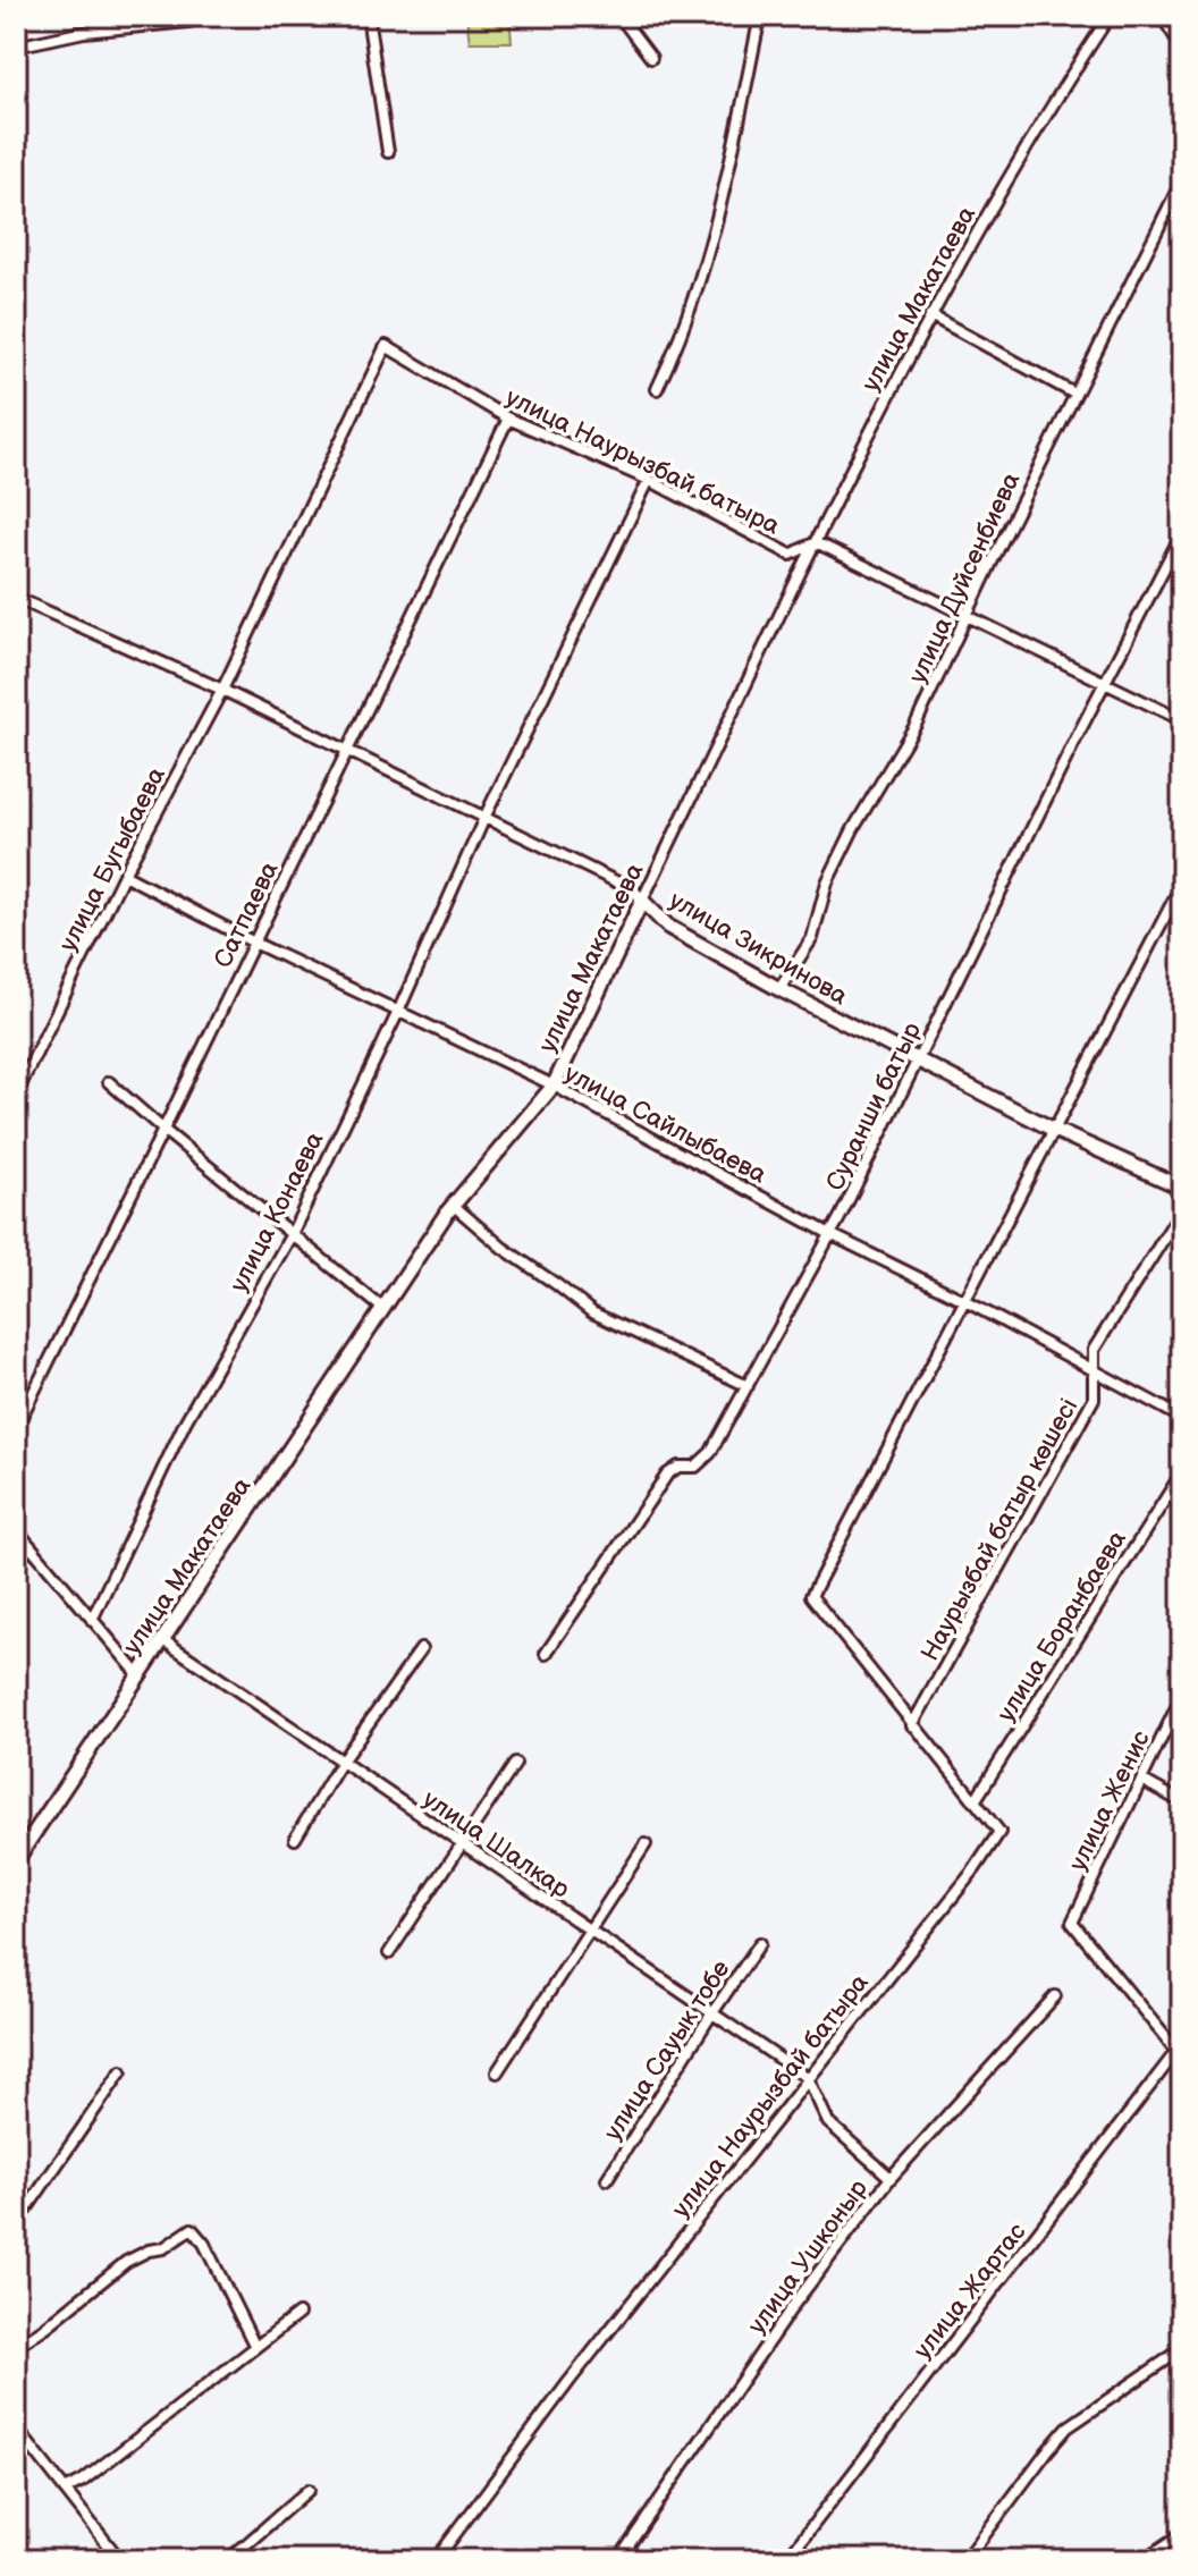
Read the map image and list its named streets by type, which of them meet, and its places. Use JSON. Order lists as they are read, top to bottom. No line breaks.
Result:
{"streets":{"street":["улица Макатаева","улица Наурызбай батыра","улица Дуйсенбиева","улица Бугыбаева","Сатпаева","улица Зикринова","Суранши батыр","улица Сайлыбаева","улица Конаева","Наурызбай батыр көшесі","улица Боранбаева","улица Женис","улица Шалкар","улица Сауык тобе","улица Ушконыр","улица Жартас"]},"crossings":[["улица Макатаева","улица Наурызбай батыра"],["улица Макатаева","улица Зикринова"],["улица Макатаева","улица Сайлыбаева"],["улица Макатаева","улица Шалкар"],["улица Наурызбай батыра","улица Бугыбаева"],["улица Наурызбай батыра","Сатпаева"],["улица Наурызбай батыра","улица Конаева"],["улица Наурызбай батыра","улица Боранбаева"],["улица Наурызбай батыра","улица Шалкар"],["улица Дуйсенбиева","улица Зикринова"],["улица Бугыбаева","улица Зикринова"],["улица Бугыбаева","улица Сайлыбаева"],["Сатпаева","улица Зикринова"],["Сатпаева","улица Сайлыбаева"],["улица Зикринова","Суранши батыр"],["улица Зикринова","улица Конаева"],["Суранши батыр","улица Сайлыбаева"],["улица Сайлыбаева","улица Конаева"],["улица Сайлыбаева","Наурызбай батыр көшесі"],["улица Женис","улица Жартас"],["улица Шалкар","улица Сауык тобе"]]}
